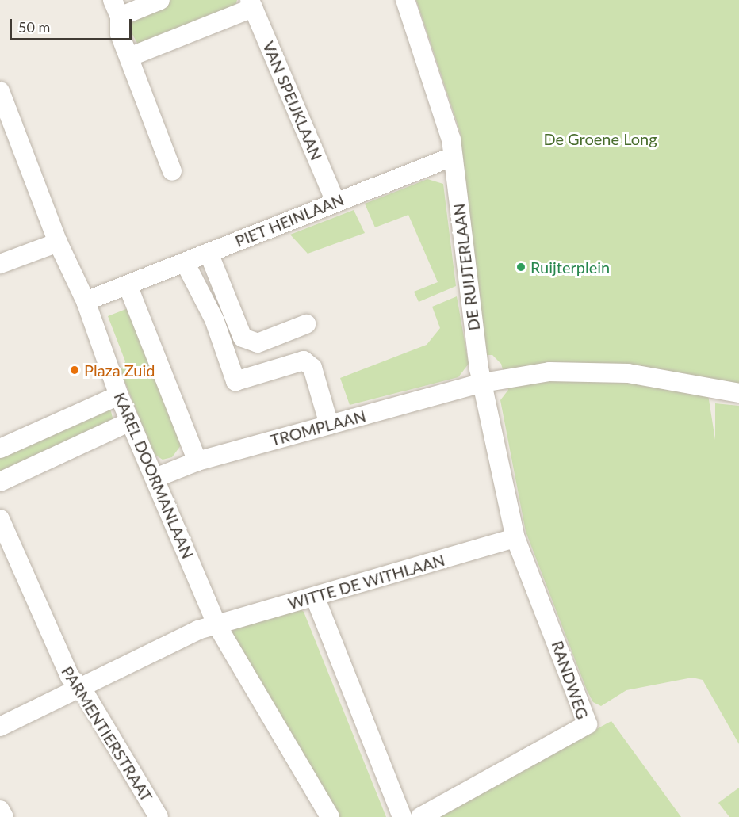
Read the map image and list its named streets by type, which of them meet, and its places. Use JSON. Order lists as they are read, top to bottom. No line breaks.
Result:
{"streets":{"street":["VAN SPEIJKLAAN","PIET HEINLAAN","DE RUIJTERLAAN","TROMPLAAN","KAREL DOORMANLAAN","WITTE DE WITHLAAN","RANDWEG","PARMENTIERSTRAAT"]},"crossings":[["VAN SPEIJKLAAN","PIET HEINLAAN"],["PIET HEINLAAN","DE RUIJTERLAAN"],["PIET HEINLAAN","KAREL DOORMANLAAN"],["DE RUIJTERLAAN","TROMPLAAN"],["DE RUIJTERLAAN","WITTE DE WITHLAAN"],["DE RUIJTERLAAN","RANDWEG"],["TROMPLAAN","KAREL DOORMANLAAN"],["KAREL DOORMANLAAN","WITTE DE WITHLAAN"],["WITTE DE WITHLAAN","RANDWEG"],["WITTE DE WITHLAAN","PARMENTIERSTRAAT"]],"parks":["De Groene Long"],"places":["Ruijterplein","Plaza Zuid"],"scale_bar":"50 m"}
